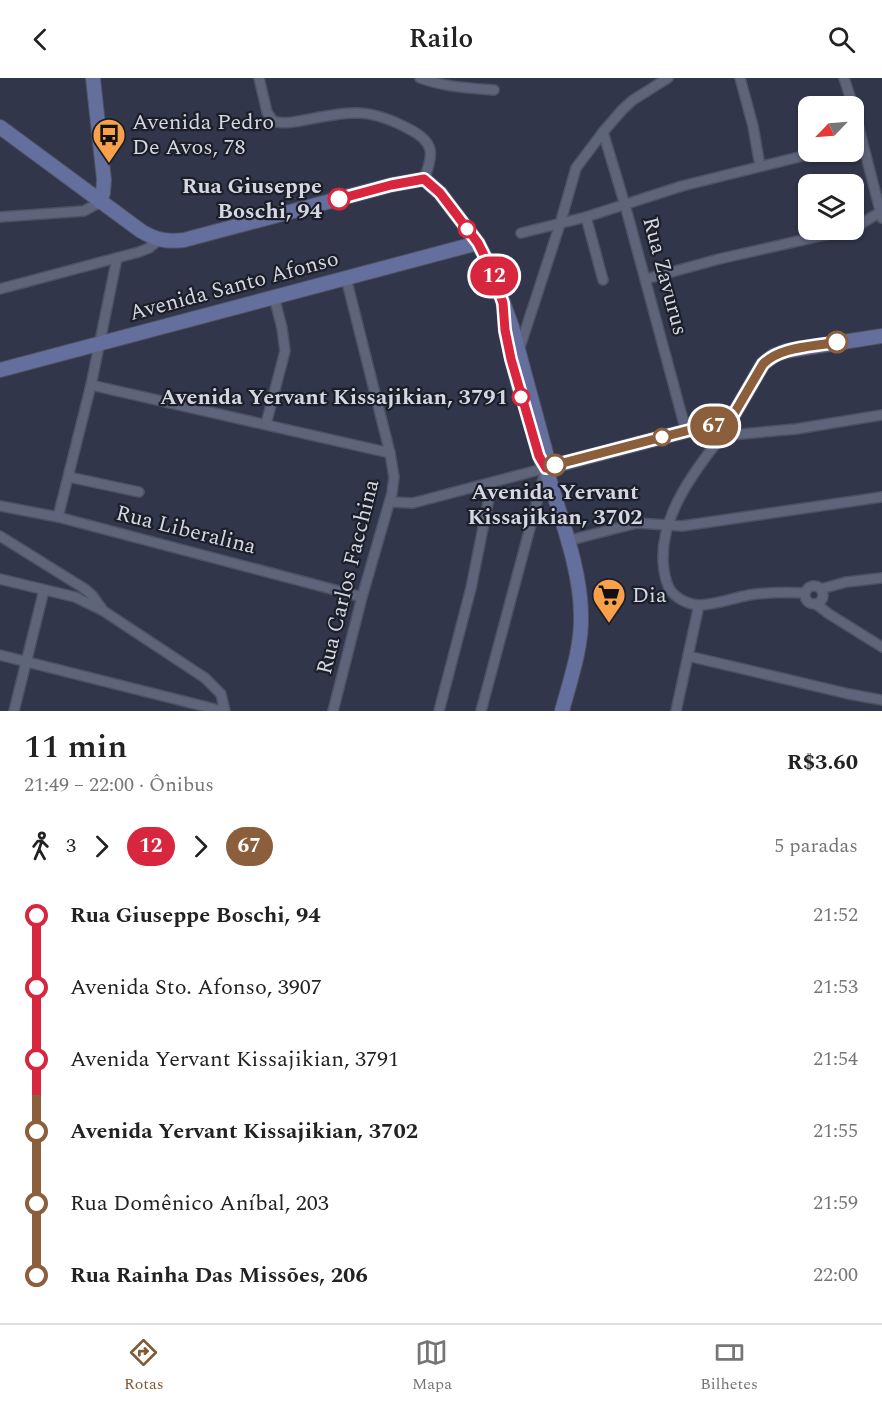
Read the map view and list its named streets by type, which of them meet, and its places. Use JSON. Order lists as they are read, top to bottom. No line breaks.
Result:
{"streets":{"main road":["Avenida Santo Afonso"],"street":["Rua Zavurus","Rua Liberalina","Rua Carlos Facchina"]},"crossings":[["Avenida Santo Afonso","Rua Carlos Facchina"],["Rua Liberalina","Rua Carlos Facchina"]],"places":{"bus stop":["Avenida Pedro De Avos, 78"],"other":["Rua Giuseppe Boschi, 94","Avenida Yervant Kissajikian, 3791","Avenida Yervant Kissajikian, 3702"],"supermarket":["Dia"]},"lines":["bus line 12","bus line 67"],"north":"bottom left","page":{"header":"Railo","on_map":["12","67"],"heading":["11 min","21:49 – 22:00 · Ônibus","R$3.60"],"legs":["3","12","67","5 paradas"],"list":[{"name":"Rua Giuseppe Boschi, 94","value":"21:52"},{"name":"Avenida Sto. Afonso, 3907","value":"21:53"},{"name":"Avenida Yervant Kissajikian, 3791","value":"21:54"},{"name":"Avenida Yervant Kissajikian, 3702","value":"21:55"},{"name":"Rua Domênico Aníbal, 203","value":"21:59"},{"name":"Rua Rainha Das Missões, 206","value":"22:00"}],"tabs":["Rotas","Mapa","Bilhetes"]}}
